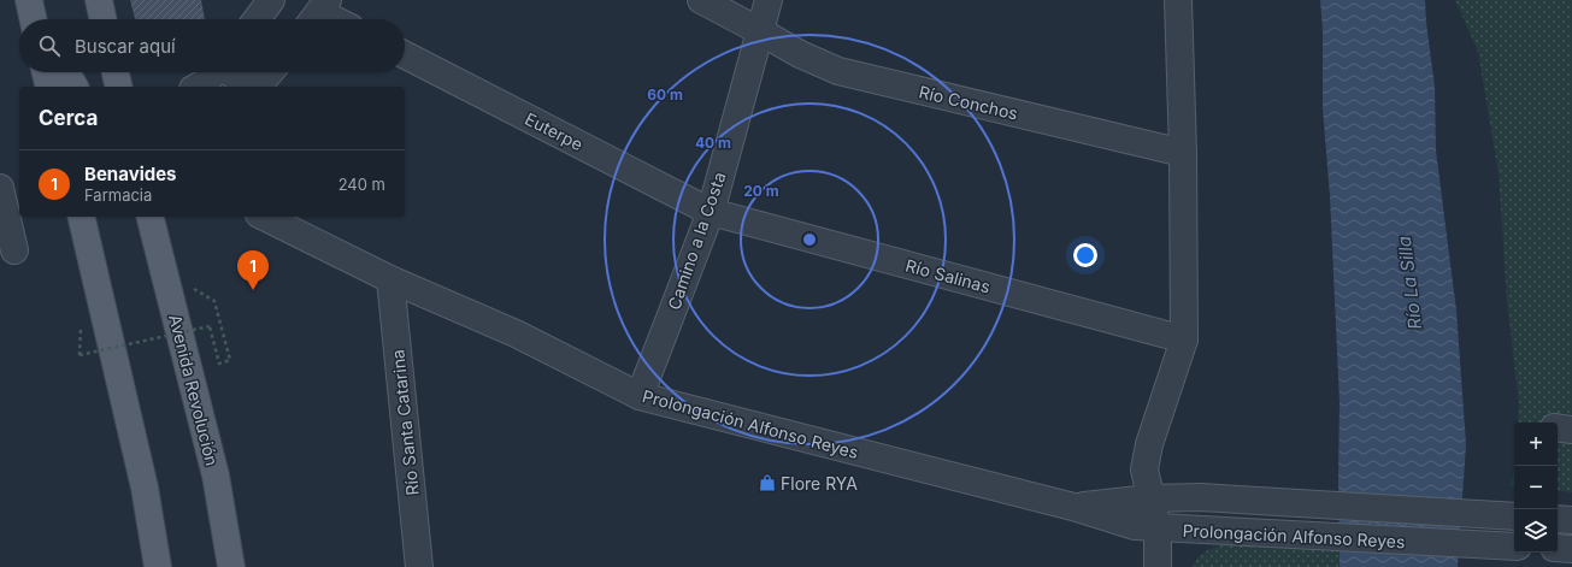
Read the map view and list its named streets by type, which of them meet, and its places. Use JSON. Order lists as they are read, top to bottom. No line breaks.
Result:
{"streets":{"main road":["Avenida Revolución"],"street":["Río Conchos","Euterpe","Camino a la Costa","Río Salinas","Río Santa Catarina","Prolongación Alfonso Reyes"]},"crossings":[["Río Conchos","Camino a la Costa"],["Euterpe","Camino a la Costa"],["Euterpe","Río Salinas"],["Camino a la Costa","Río Salinas"],["Camino a la Costa","Prolongación Alfonso Reyes"],["Río Santa Catarina","Prolongación Alfonso Reyes"]],"water":["Río La Silla"],"places":{"shop":["Flore RYA"]},"page":{"search":"Buscar aquí","heading":"Cerca","list":[{"mark":"1","name":"Benavides","note":"Farmacia","value":"240 m"}],"pins":"1","map_buttons":["+","−"]},"rings":["60 m","40 m","20 m"]}
